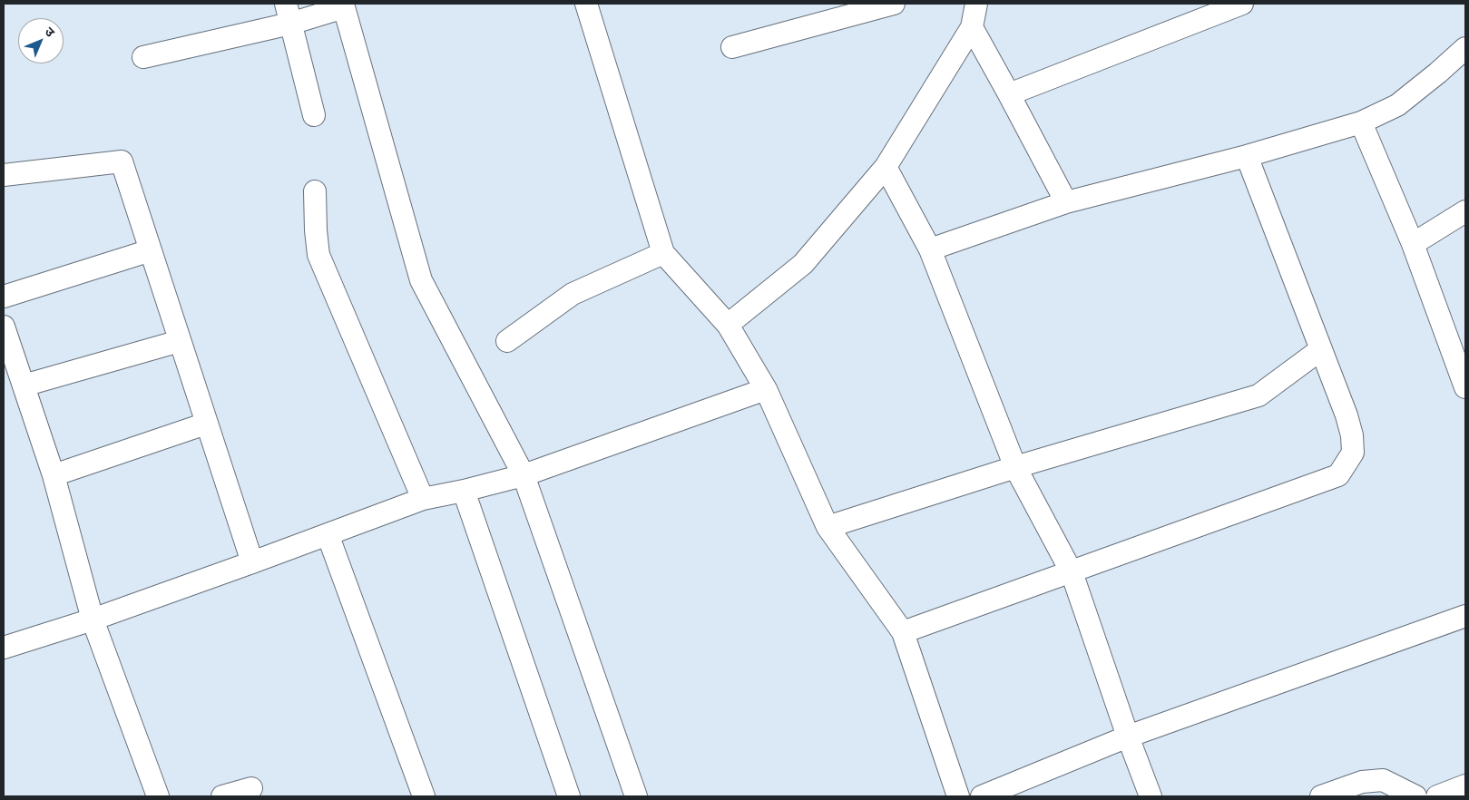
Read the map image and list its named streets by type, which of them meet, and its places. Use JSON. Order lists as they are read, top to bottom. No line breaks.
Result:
{"north":"top right"}
